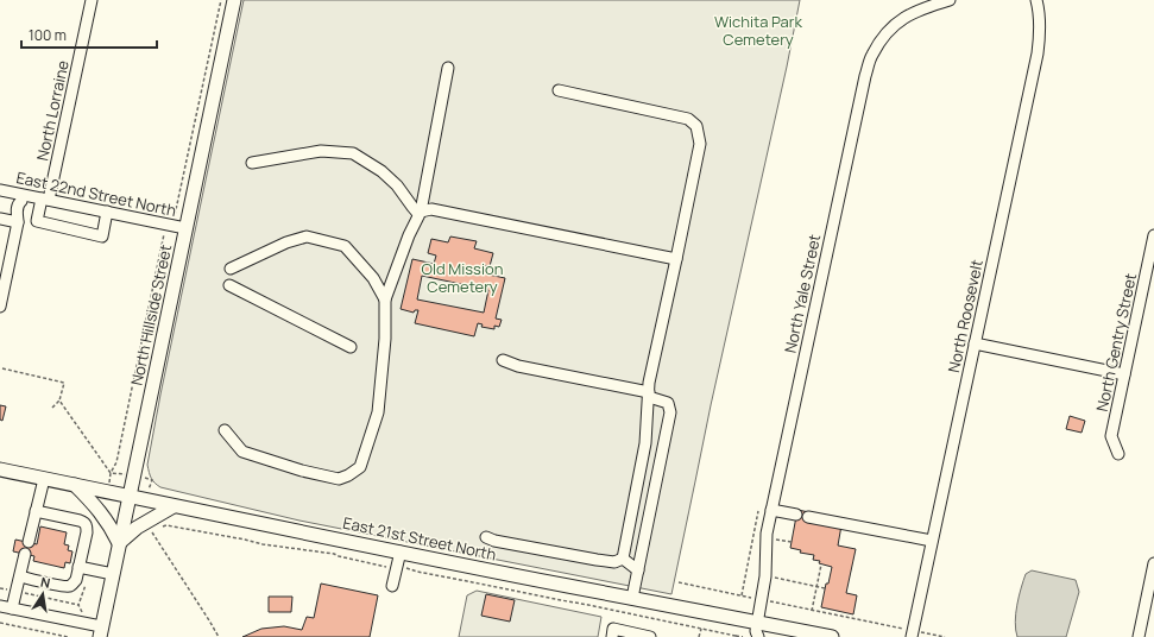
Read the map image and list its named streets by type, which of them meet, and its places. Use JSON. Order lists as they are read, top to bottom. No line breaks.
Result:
{"streets":{"main road":["North Hillside Street","East 21st Street North"],"street":["North Lorraine","East 22nd Street North","North Yale Street","North Roosevelt","North Gentry Street"]},"crossings":[["North Lorraine","East 22nd Street North"],["East 22nd Street North","North Hillside Street"],["North Yale Street","East 21st Street North"],["North Hillside Street","East 21st Street North"]],"parks":["Wichita Park Cemetery","Old Mission Cemetery"],"scale_bar":"100 m","north":"top"}
